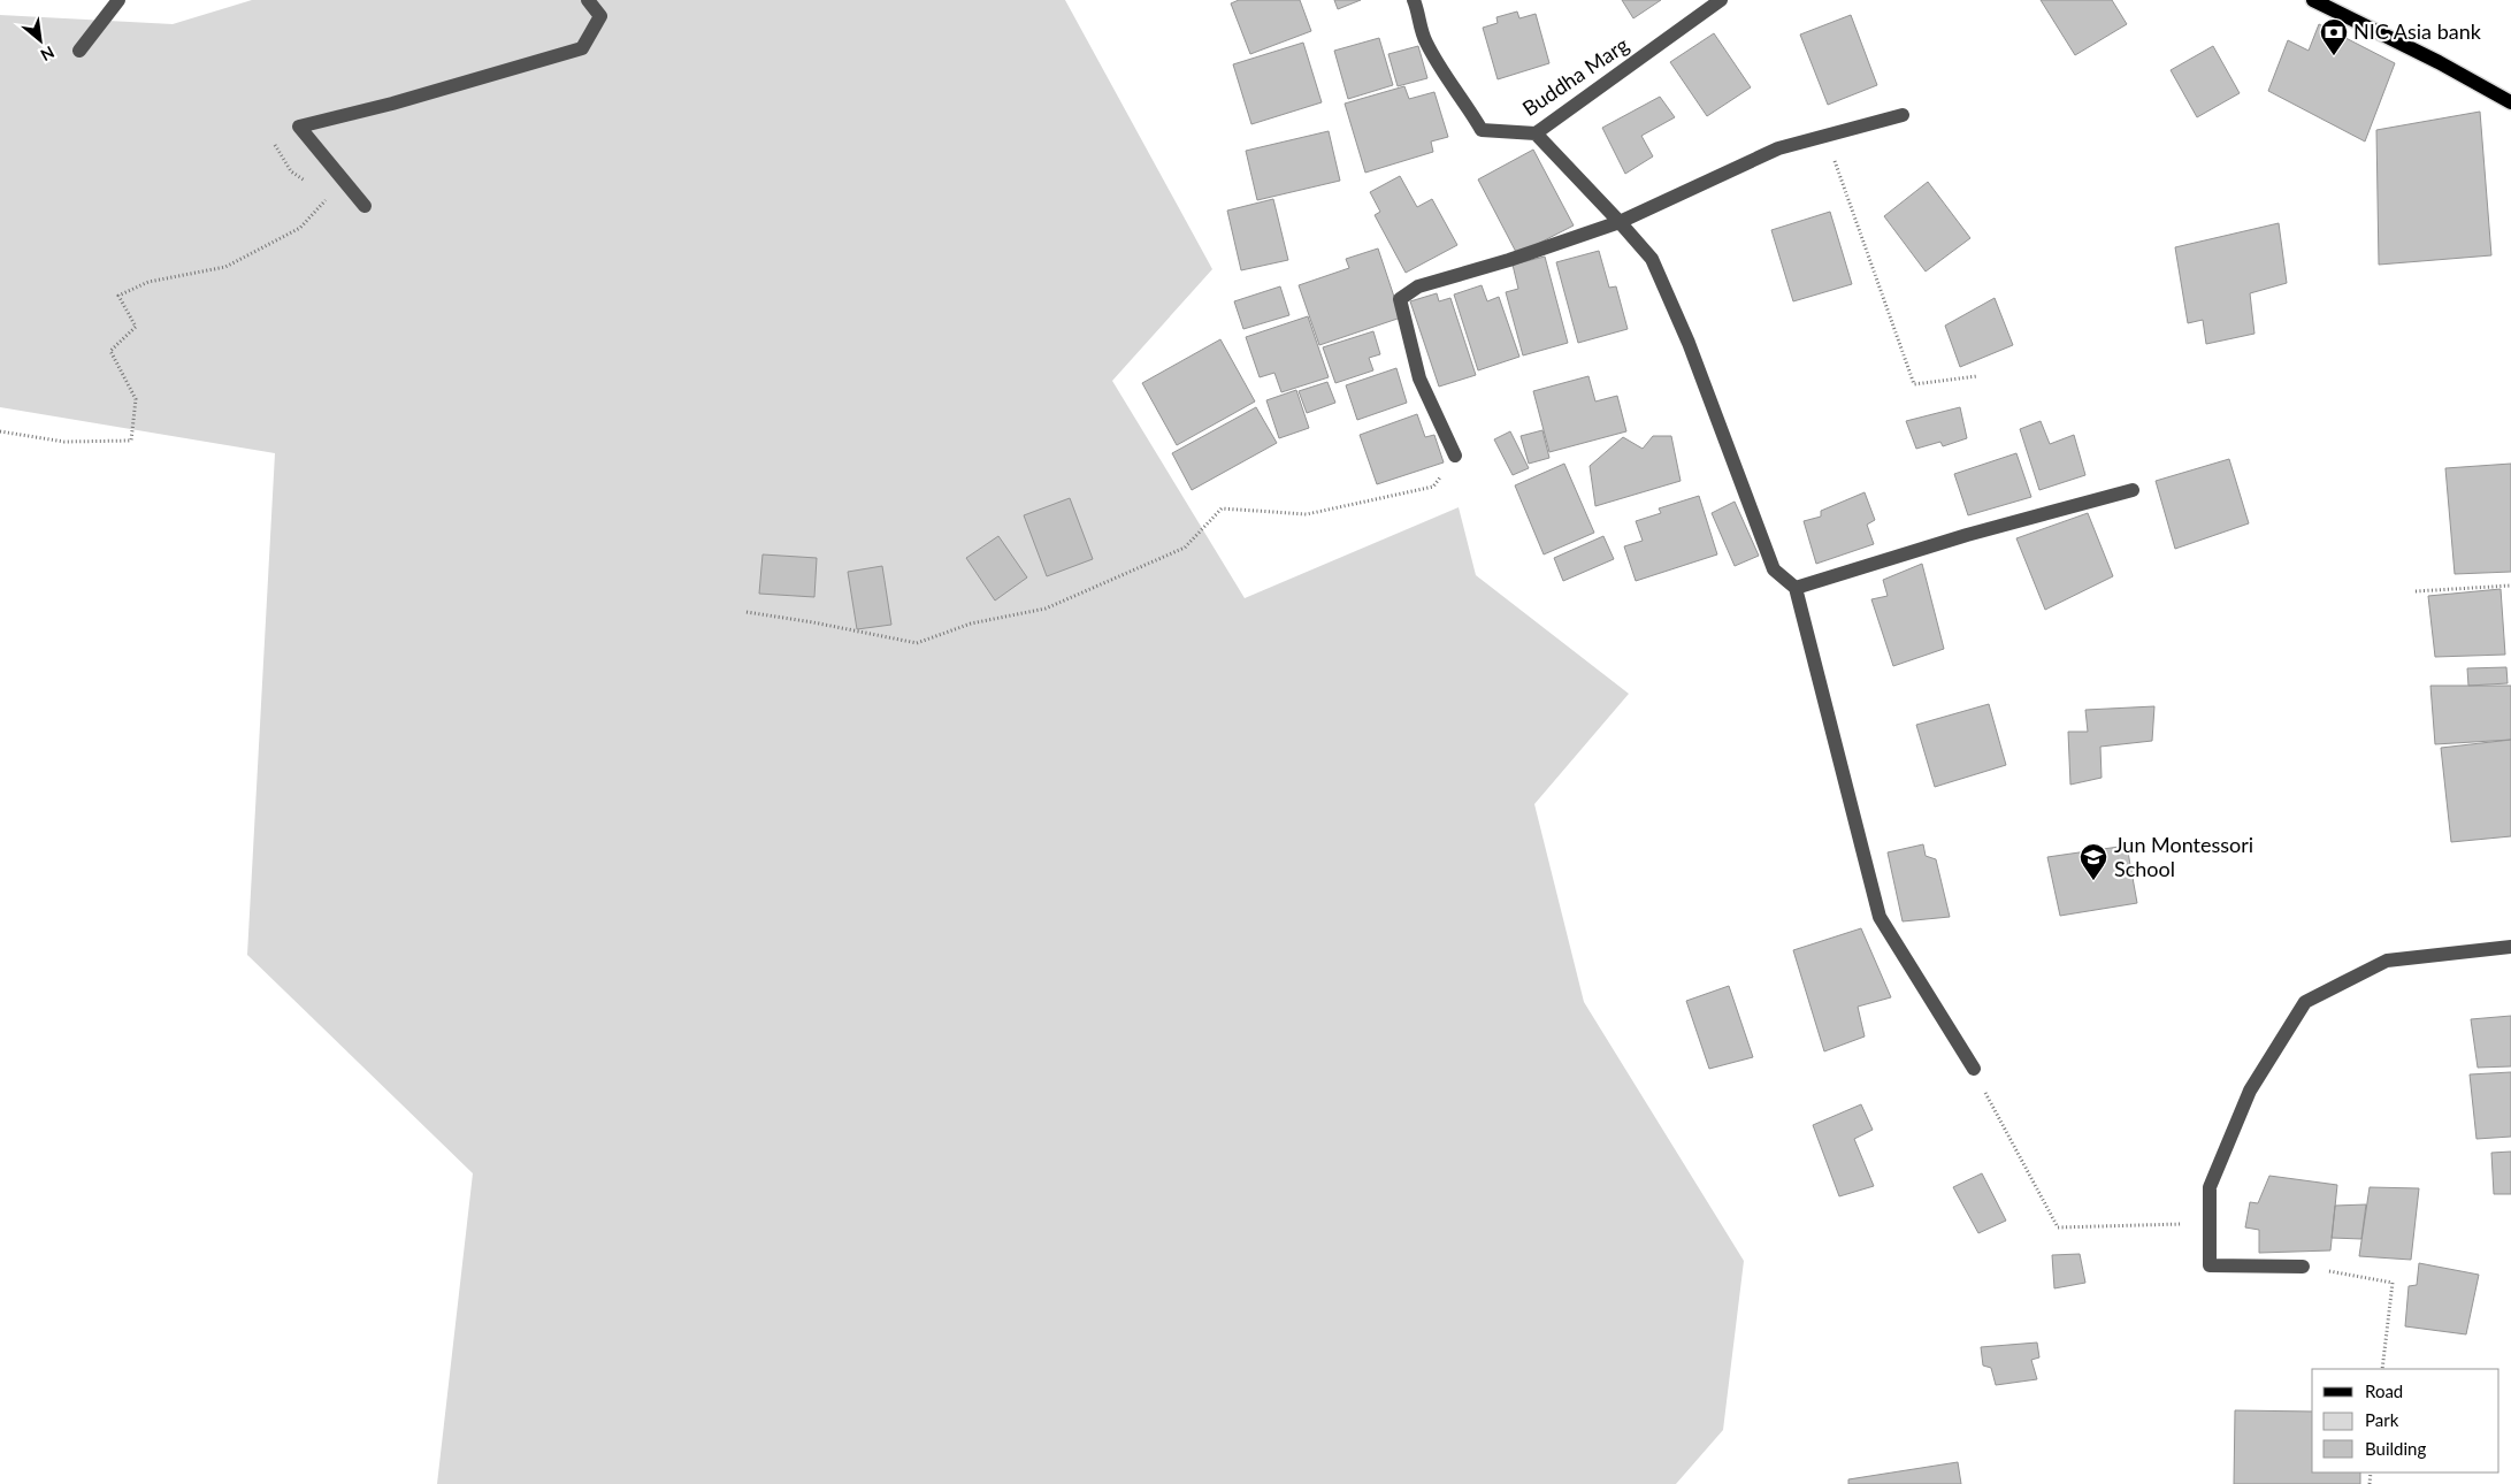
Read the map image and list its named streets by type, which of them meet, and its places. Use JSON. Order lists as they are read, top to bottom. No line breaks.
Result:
{"streets":{"street":["Buddha Marg"]},"places":{"bank":["NIC Asia bank"],"school or university":["Jun Montessori School"]},"legend":["Road","Park","Building"],"north":"bottom right"}
